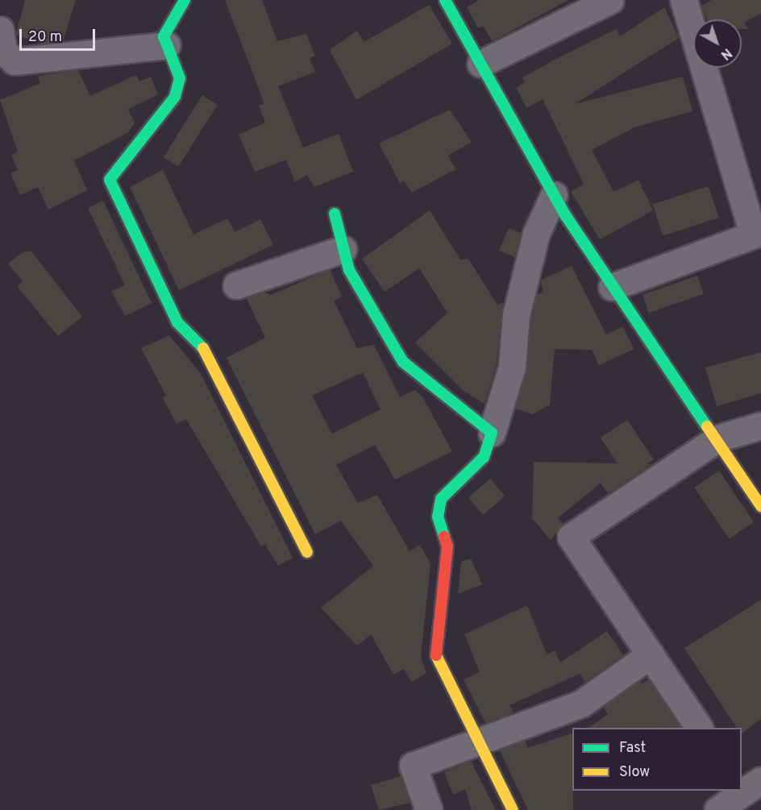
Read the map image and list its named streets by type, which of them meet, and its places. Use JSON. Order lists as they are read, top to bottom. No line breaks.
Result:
{"legend":["Fast","Slow"],"scale_bar":"20 m","north":"bottom right"}
